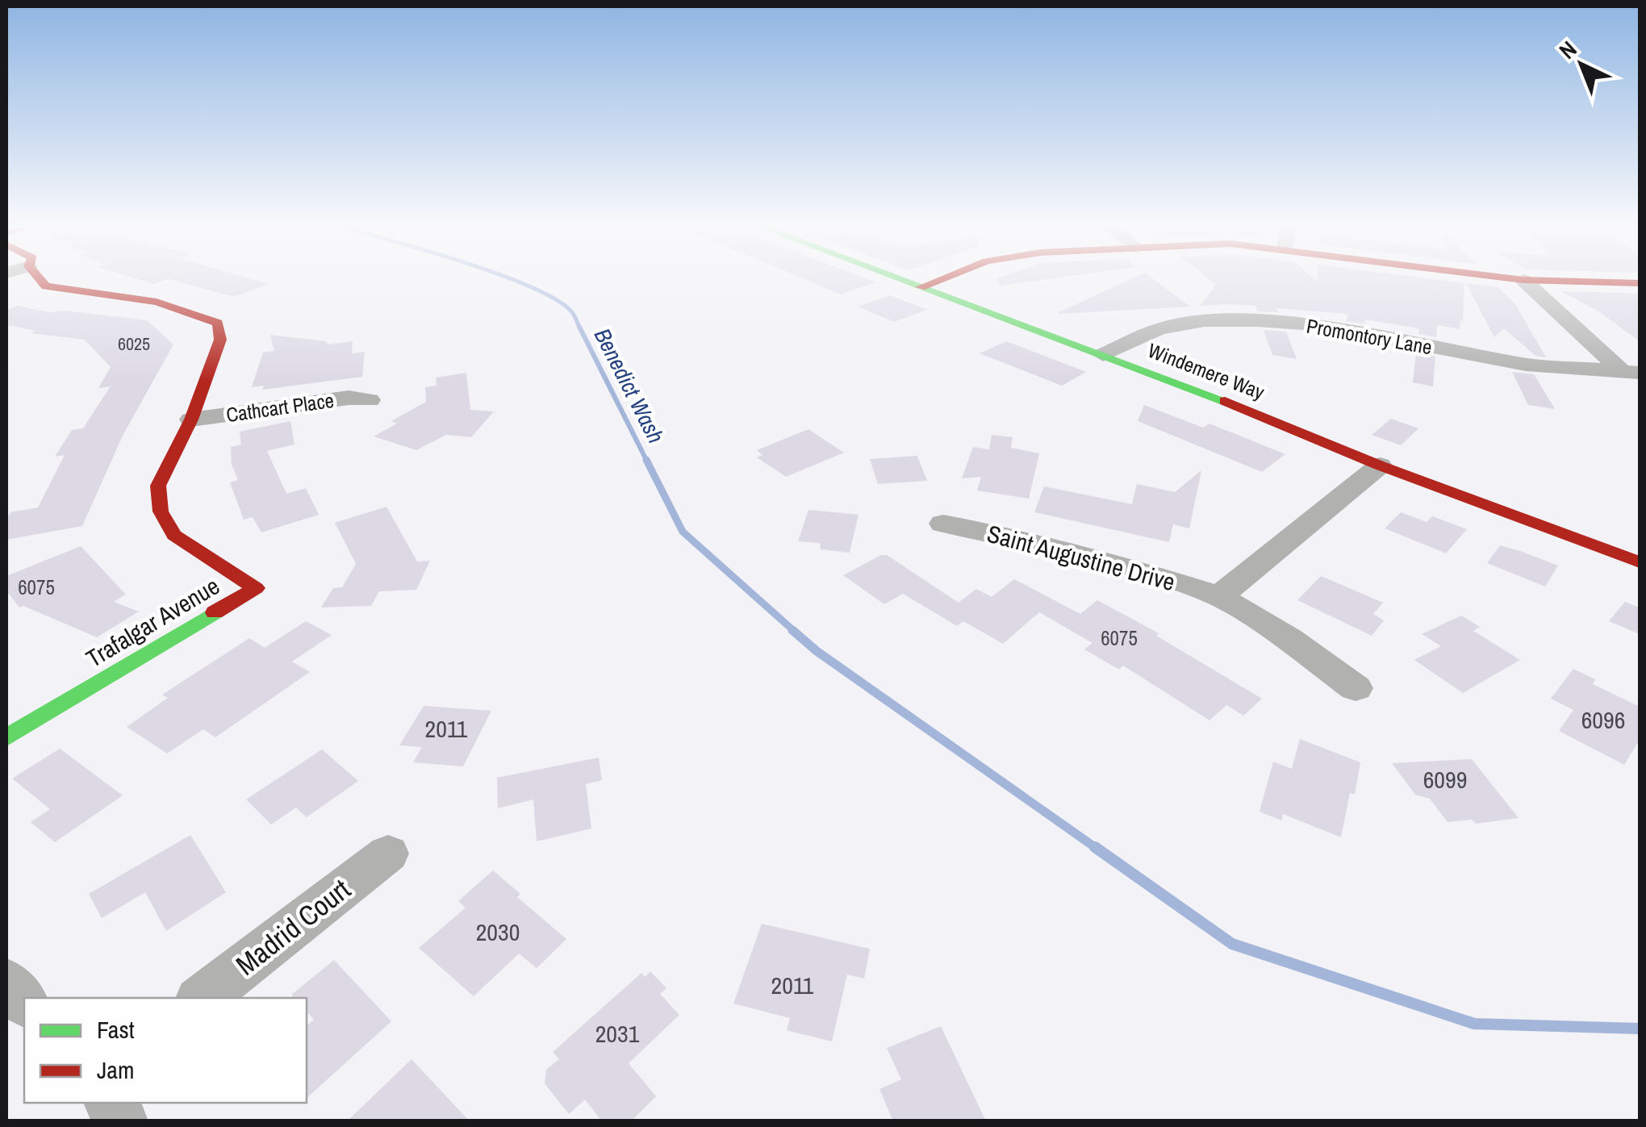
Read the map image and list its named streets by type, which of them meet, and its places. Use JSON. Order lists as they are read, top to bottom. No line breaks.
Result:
{"streets":{"street":["Promontory Lane","Windemere Way","Cathcart Place","Saint Augustine Drive","Trafalgar Avenue","Madrid Court"]},"crossings":[["Promontory Lane","Windemere Way"],["Cathcart Place","Trafalgar Avenue"]],"water":["Benedict Wash"],"house_numbers":["6025","6075","6075","6096","2011","6099","2030","2011","2031"],"legend":["Fast","Jam"],"north":"top left"}
